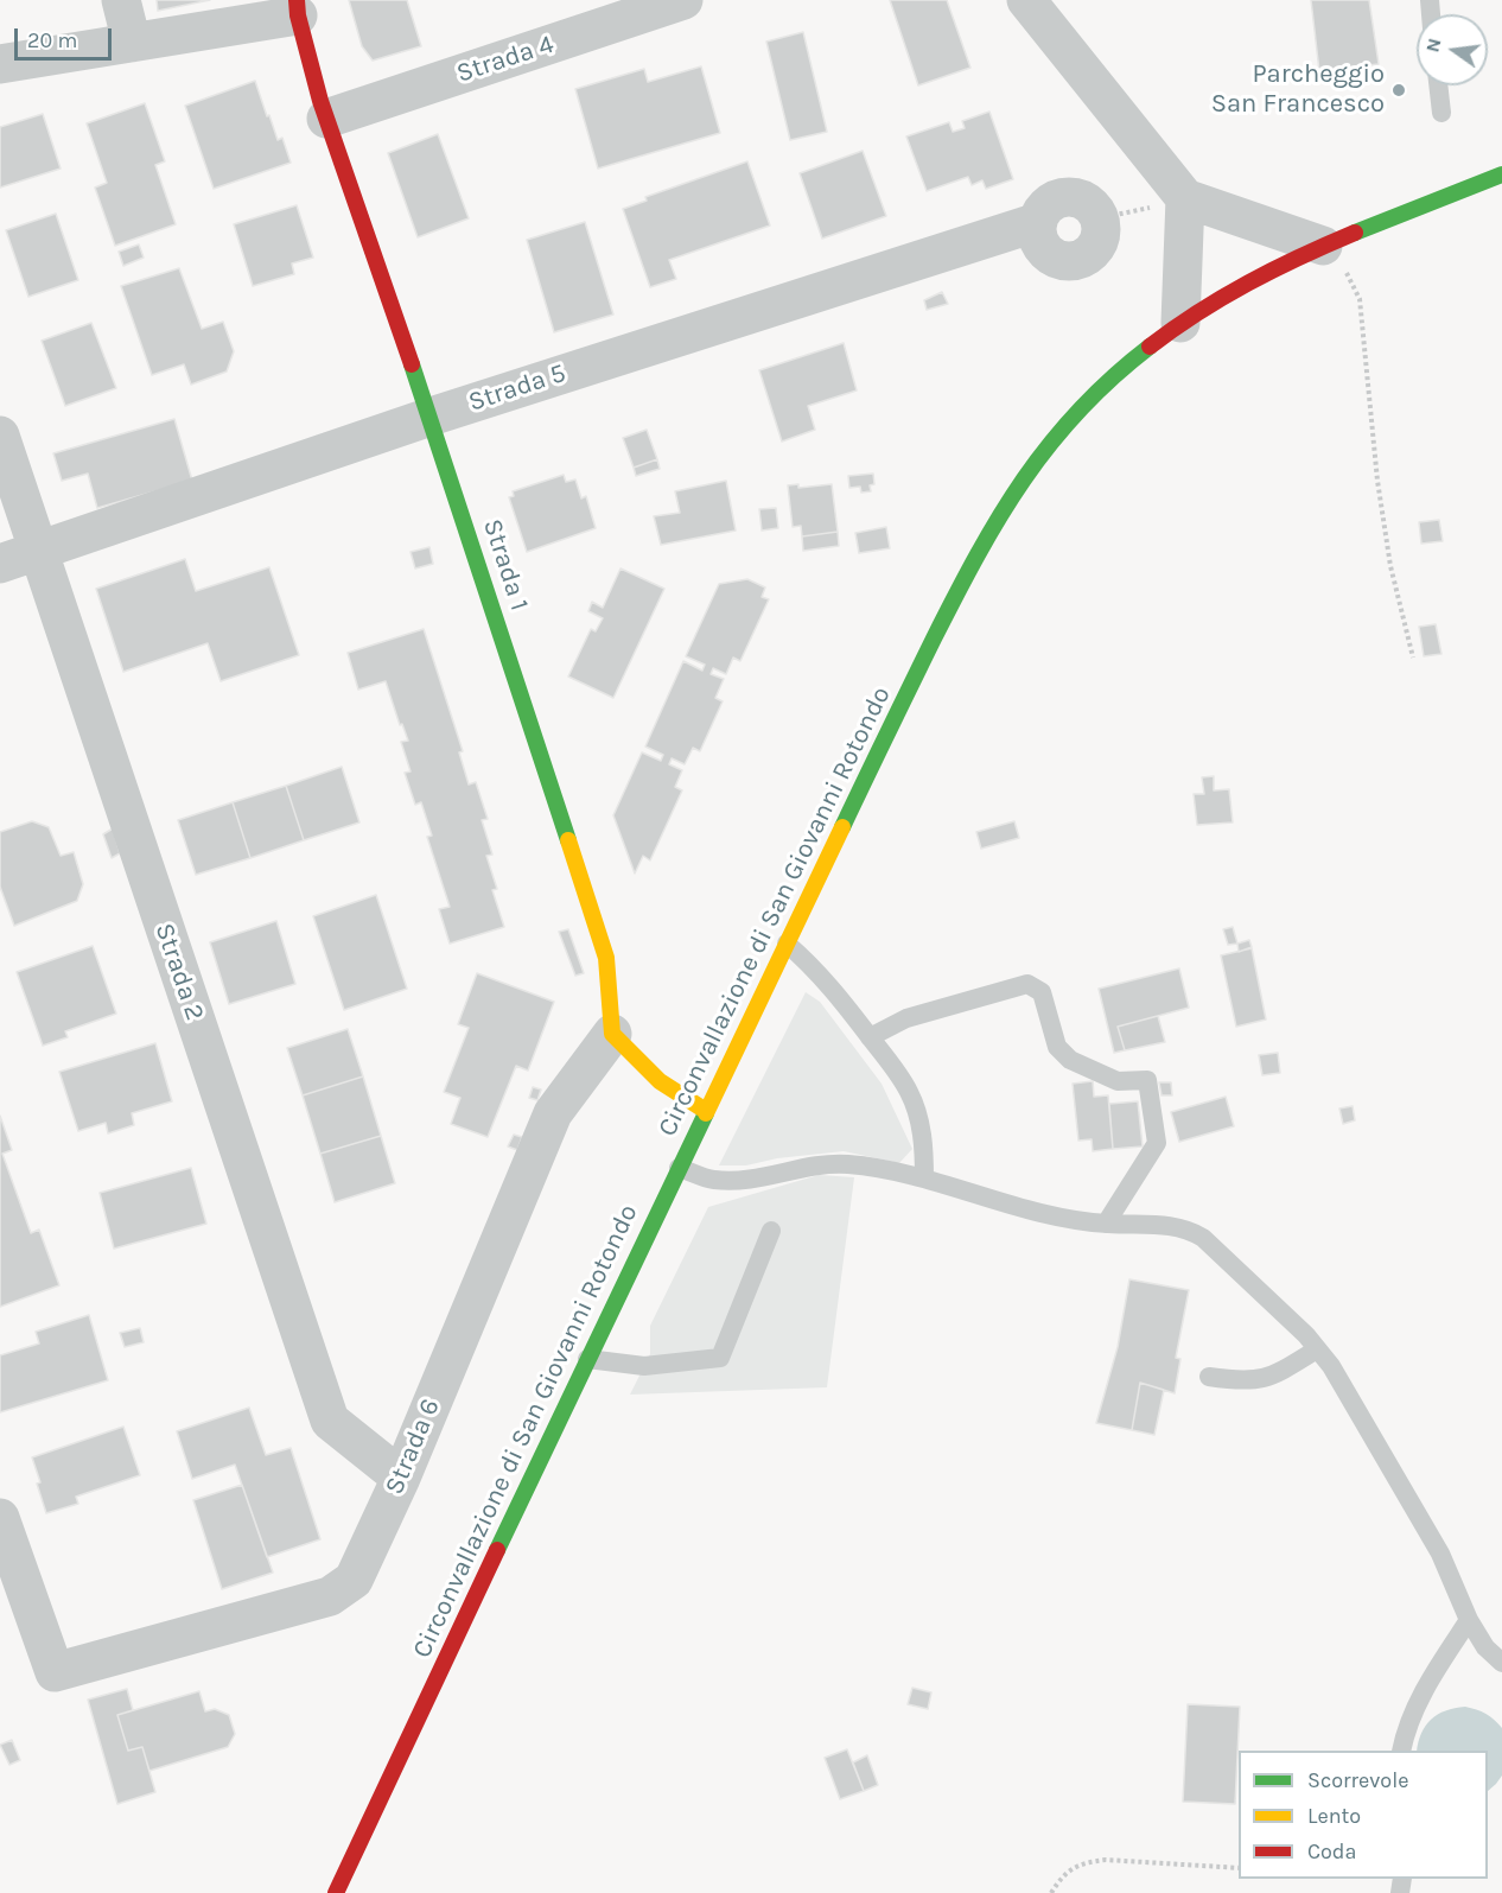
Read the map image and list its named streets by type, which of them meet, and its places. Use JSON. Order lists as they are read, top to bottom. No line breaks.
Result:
{"streets":{"main road":["Strada 1","Circonvallazione di San Giovanni Rotondo"],"street":["Strada 4","Strada 5","Strada 2","Strada 6"]},"crossings":[["Strada 4","Strada 1"],["Strada 5","Strada 1"],["Strada 5","Strada 2"],["Strada 1","Strada 6"],["Strada 2","Strada 6"]],"places":["Parcheggio San Francesco"],"legend":["Scorrevole","Lento","Coda"],"scale_bar":"20 m","north":"left"}
